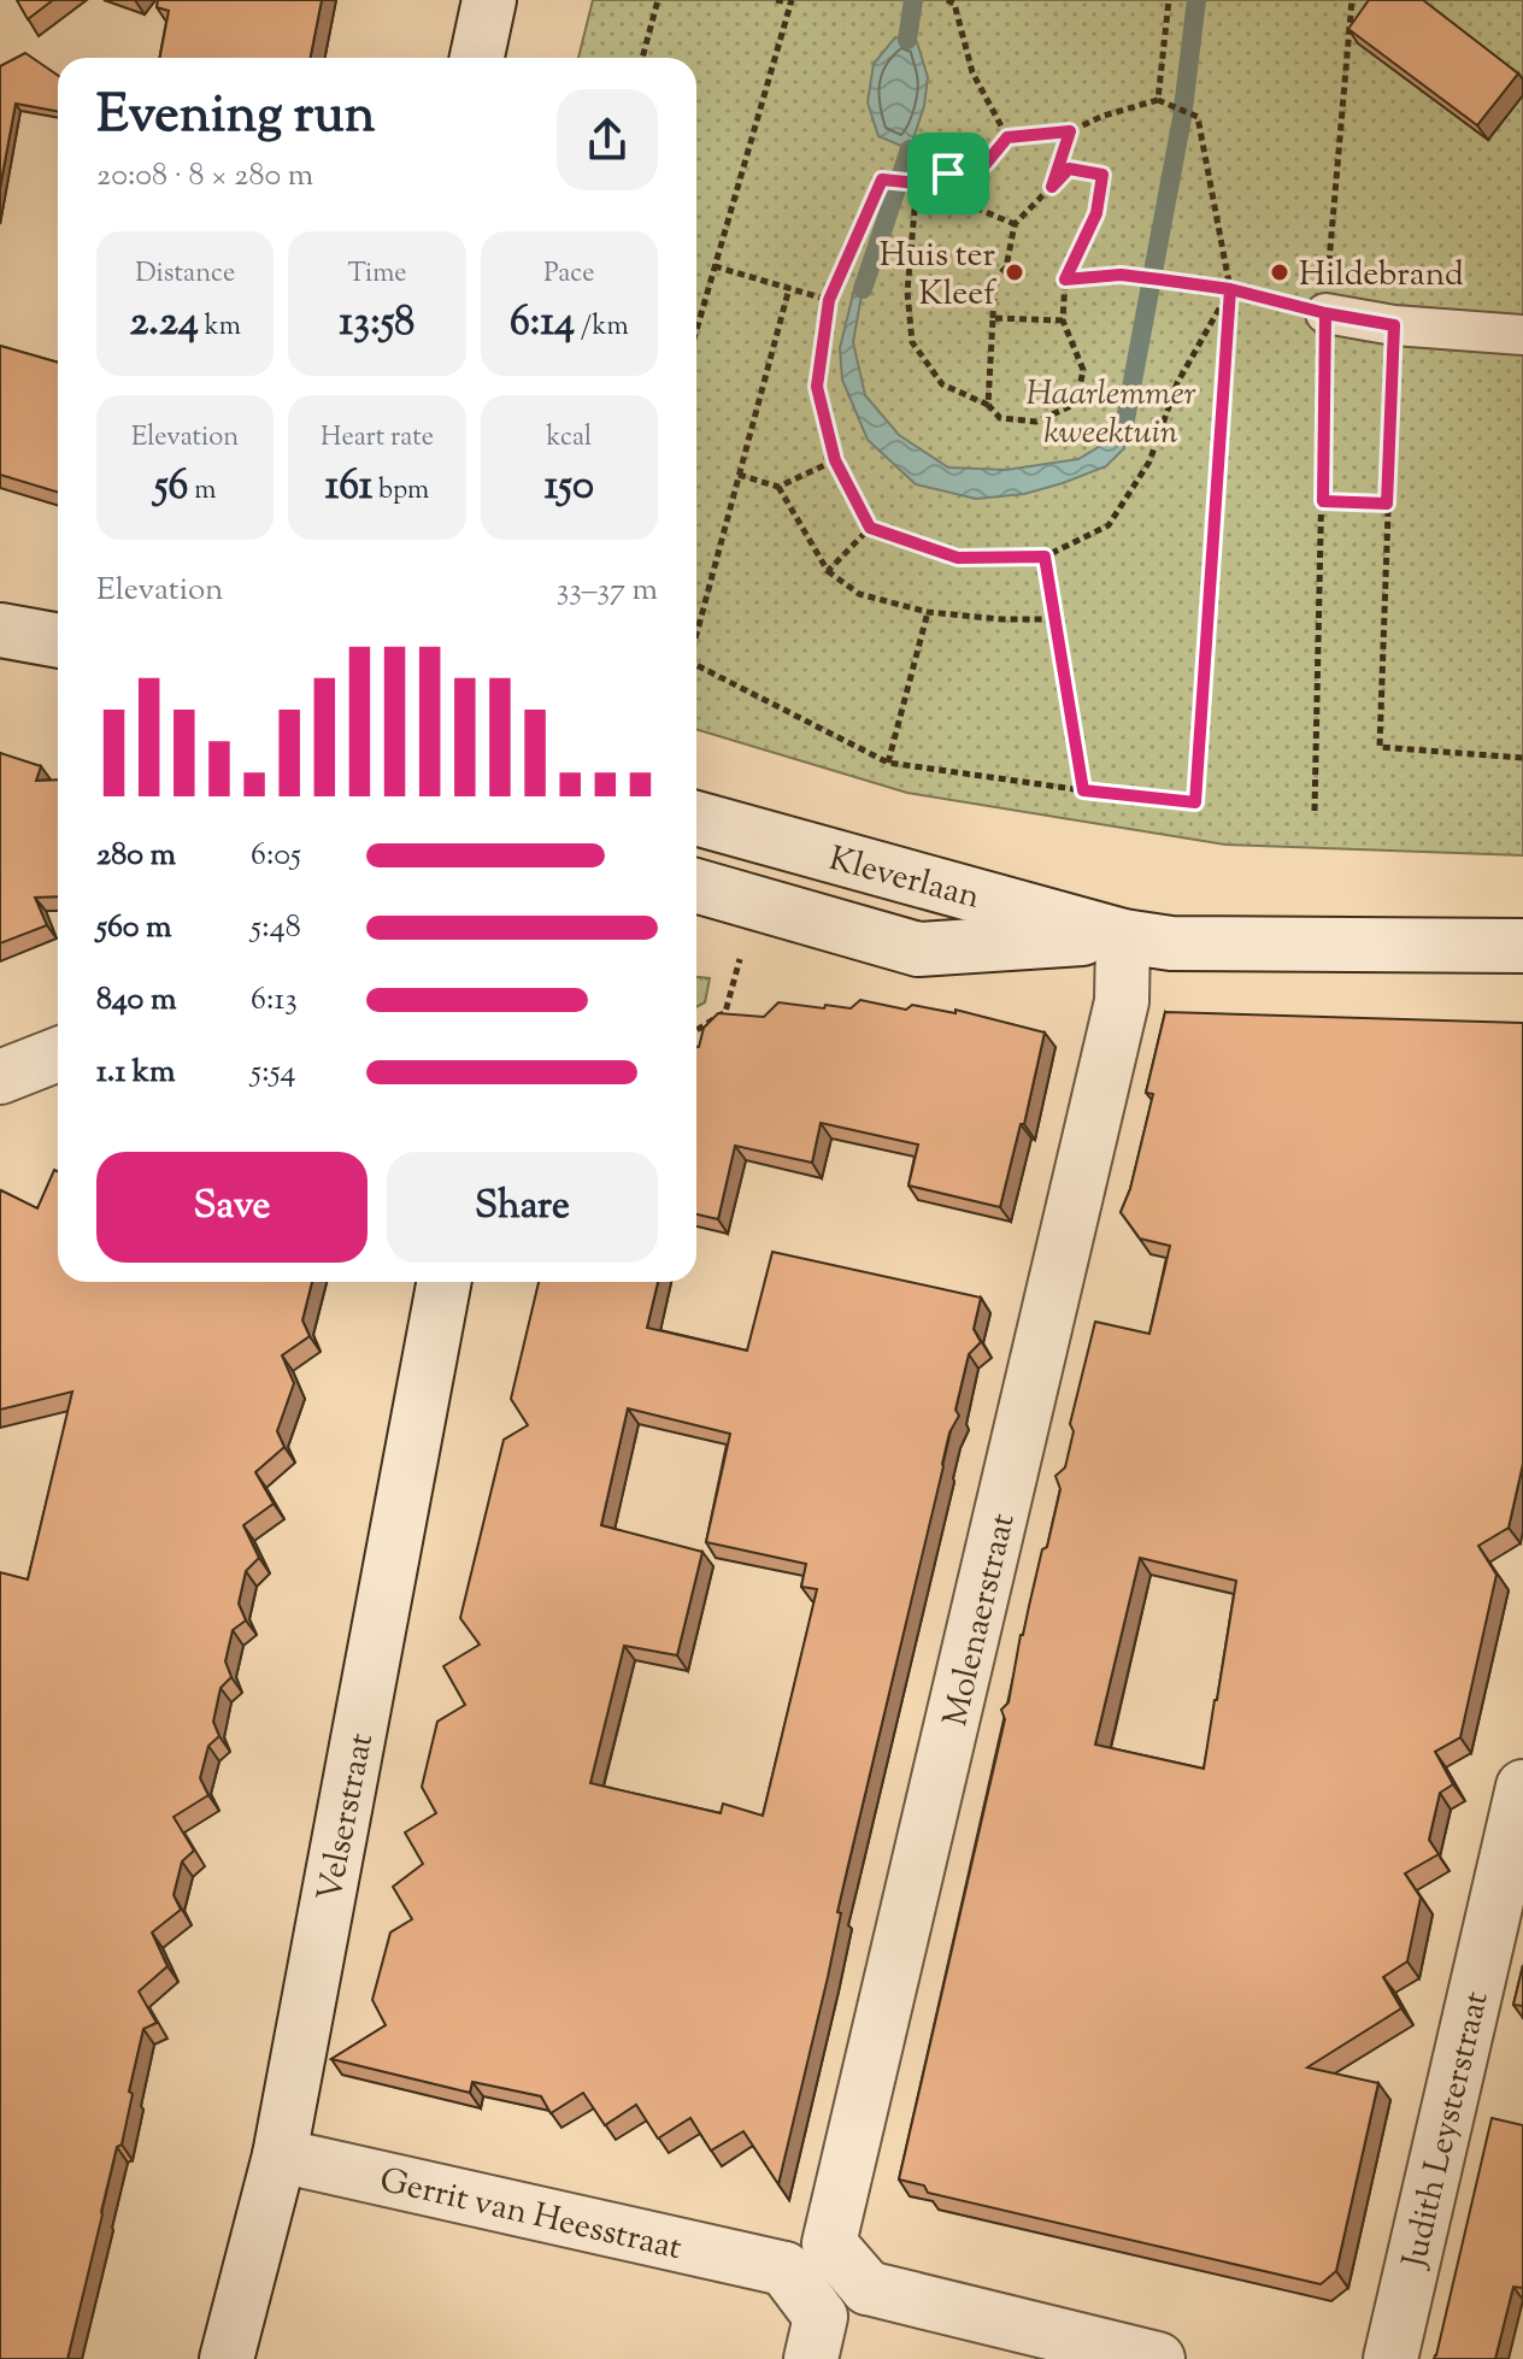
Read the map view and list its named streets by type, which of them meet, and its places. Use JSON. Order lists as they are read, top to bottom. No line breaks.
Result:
{"streets":{"street":["Kleverlaan","Molenaerstraat","Velserstraat","Judith Leysterstraat","Gerrit van Heesstraat"]},"crossings":[["Kleverlaan","Molenaerstraat"],["Velserstraat","Gerrit van Heesstraat"]],"parks":["Haarlemmer kweektuin"],"places":["Huis ter Kleef","Hildebrand"],"page":{"heading":["Evening run","20:08 · 8 × 280 m"],"stats":[["Distance","2.24 km"],["Time","13:58"],["Pace","6:14 /km"],["Elevation","56 m"],["Heart rate","161 bpm"],["kcal","150"]],"chart":["Elevation","33–37 m"],"list":[{"name":"280 m","note":"6:05"},{"name":"560 m","note":"5:48"},{"name":"840 m","note":"6:13"},{"name":"1.1 km","note":"5:54"}],"buttons":["Save","Share"]}}
